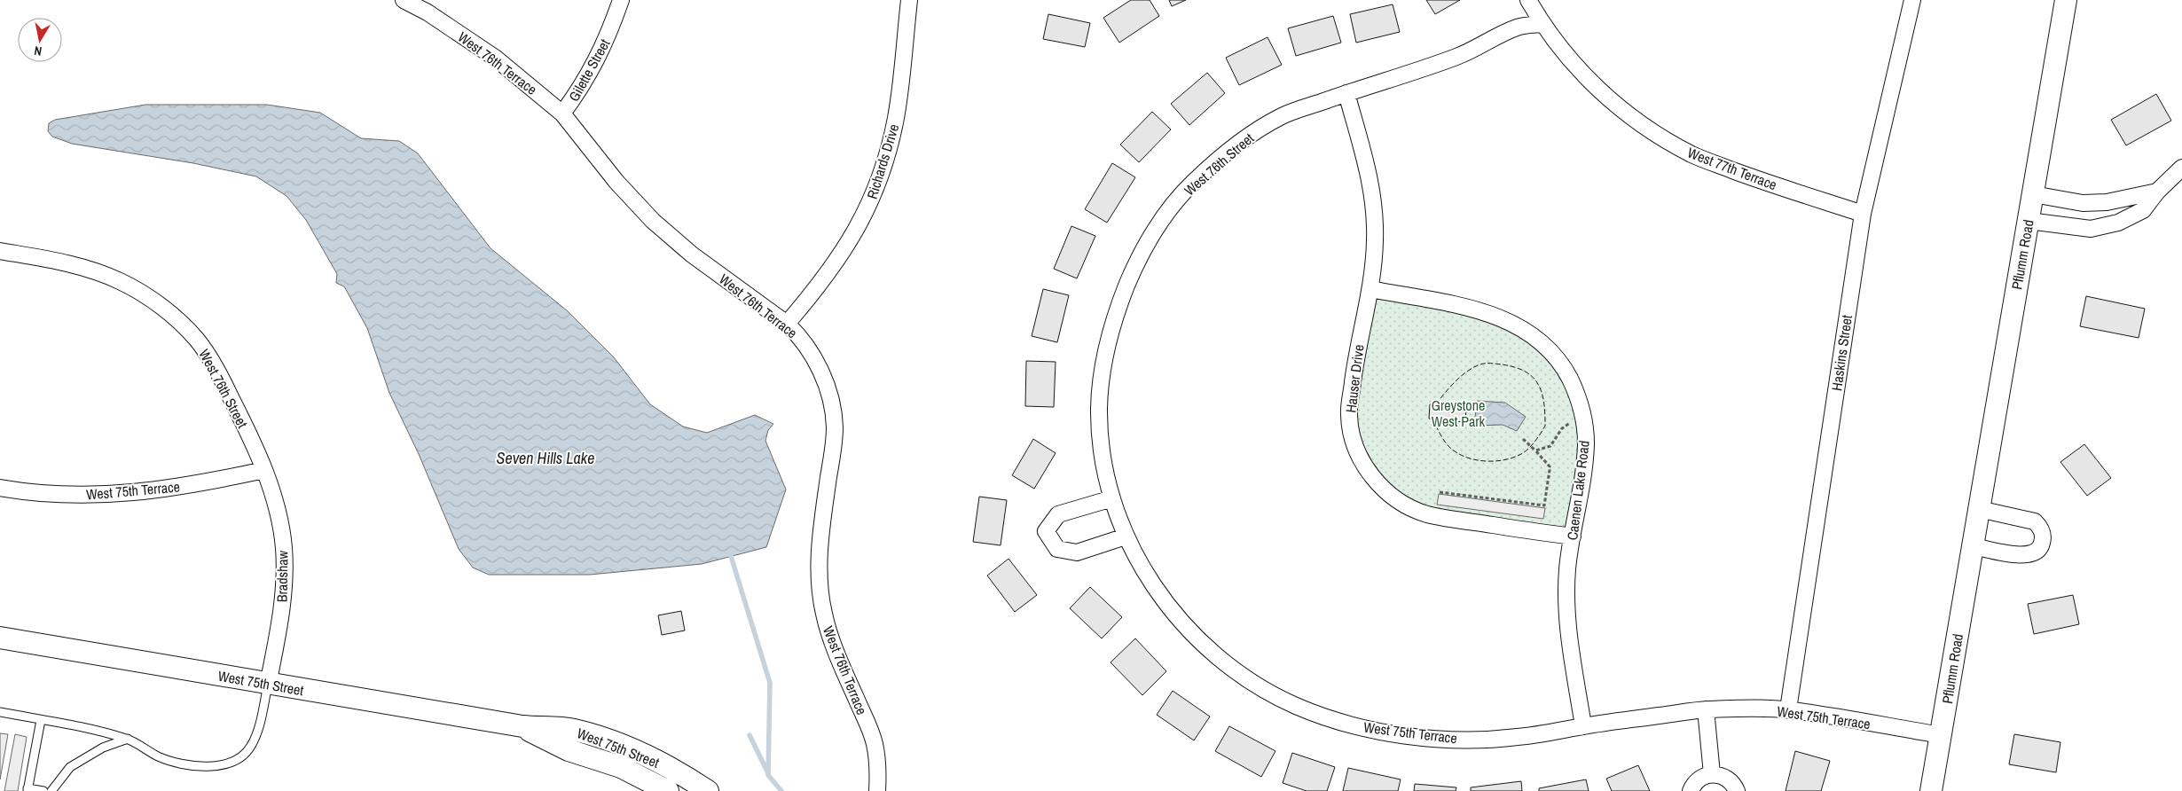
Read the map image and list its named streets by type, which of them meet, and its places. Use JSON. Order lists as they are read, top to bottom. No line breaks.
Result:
{"streets":{"main road":["Pflumm Road","West 75th Street"],"street":["West 76th Terrace","Gilette Street","Richards Drive","West 76th Street","West 77th Terrace","Haskins Street","Hauser Drive","West 75th Terrace","Caenen Lake Road","Bradshaw"]},"crossings":[["West 76th Terrace","Gilette Street"],["West 76th Terrace","Richards Drive"],["West 76th Street","West 77th Terrace"],["West 76th Street","Hauser Drive"],["West 76th Street","West 75th Terrace"],["West 76th Street","Bradshaw"],["West 77th Terrace","Haskins Street"],["Pflumm Road","West 75th Terrace"],["Haskins Street","West 75th Terrace"],["Hauser Drive","Caenen Lake Road"],["West 75th Terrace","Caenen Lake Road"],["West 75th Terrace","Bradshaw"],["Bradshaw","West 75th Street"]],"water":["Seven Hills Lake"],"parks":["Greystone West Park"],"north":"bottom"}
